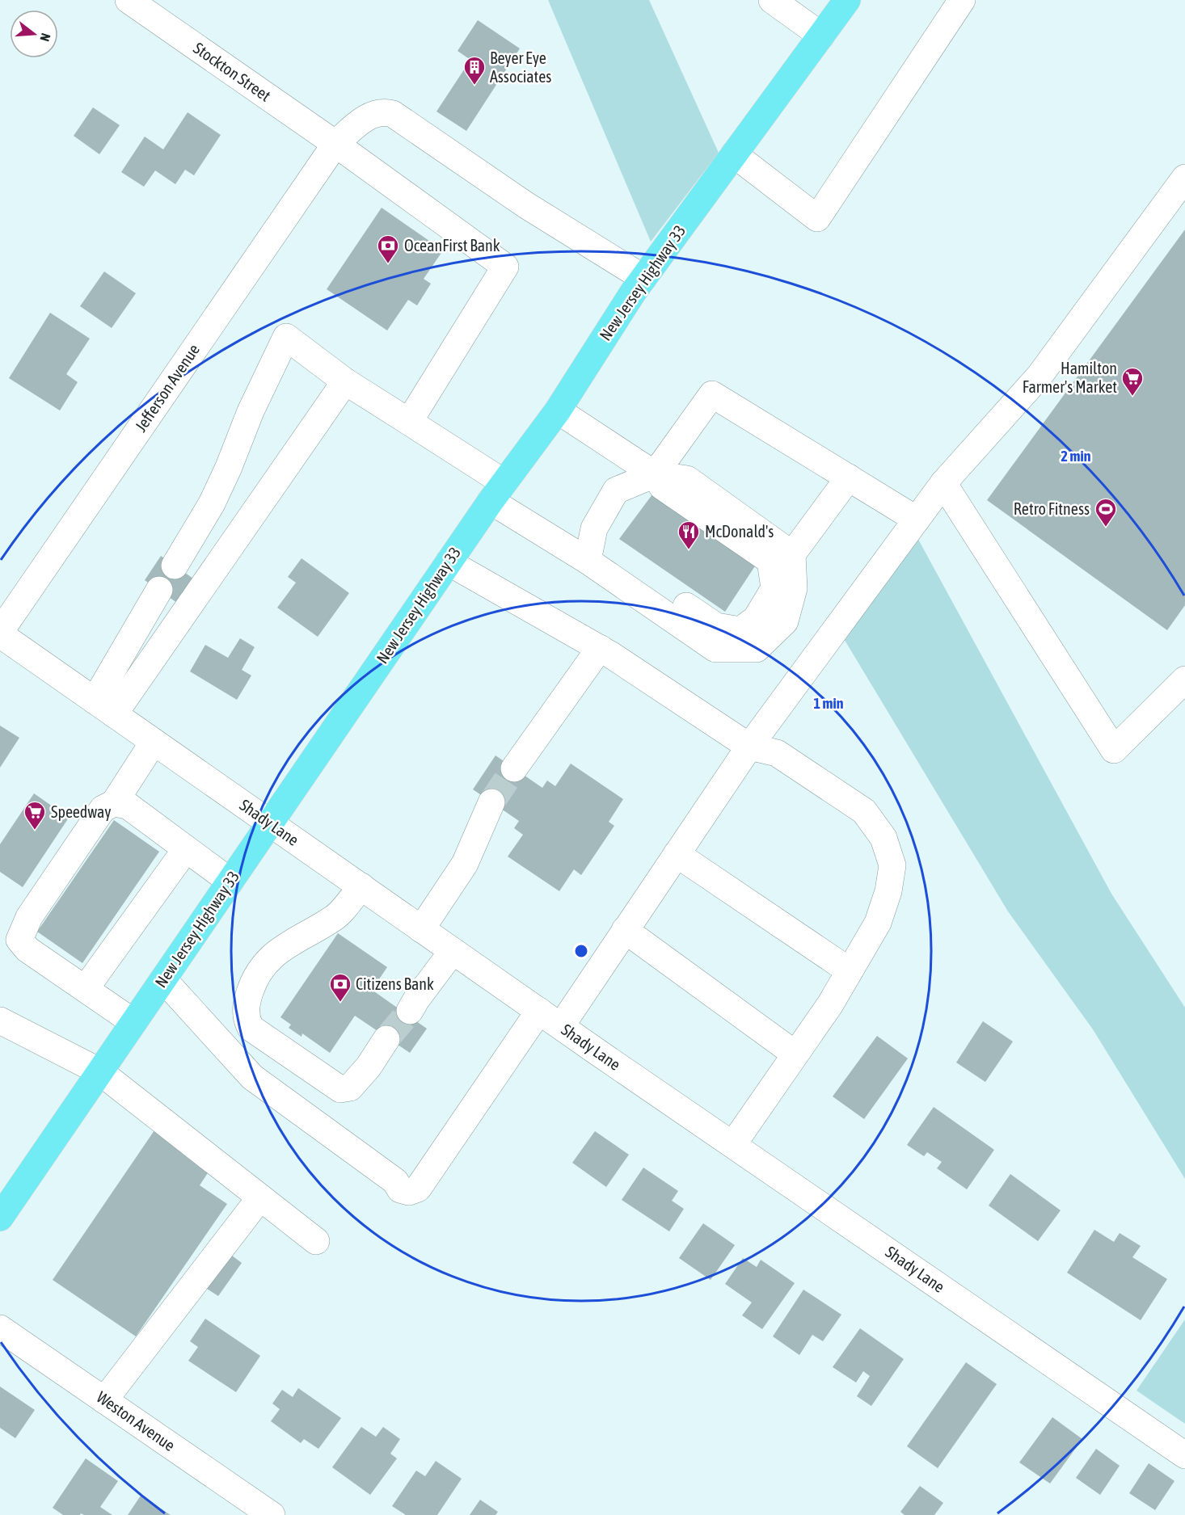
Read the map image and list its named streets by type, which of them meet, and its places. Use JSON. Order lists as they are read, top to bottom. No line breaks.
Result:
{"streets":{"main road":["New Jersey Highway 33"],"street":["Stockton Street","Jefferson Avenue","Shady Lane","Weston Avenue"]},"crossings":[["Stockton Street","Jefferson Avenue"],["New Jersey Highway 33","Jefferson Avenue"],["New Jersey Highway 33","Shady Lane"],["Jefferson Avenue","Shady Lane"]],"places":{"building":["Beyer Eye Associates"],"bank":["OceanFirst Bank","Citizens Bank"],"supermarket":["Hamilton Farmer's Market","Speedway"],"sports":["Retro Fitness"],"restaurant":["McDonald's"]},"north":"right","rings":["2 min","1 min"]}
